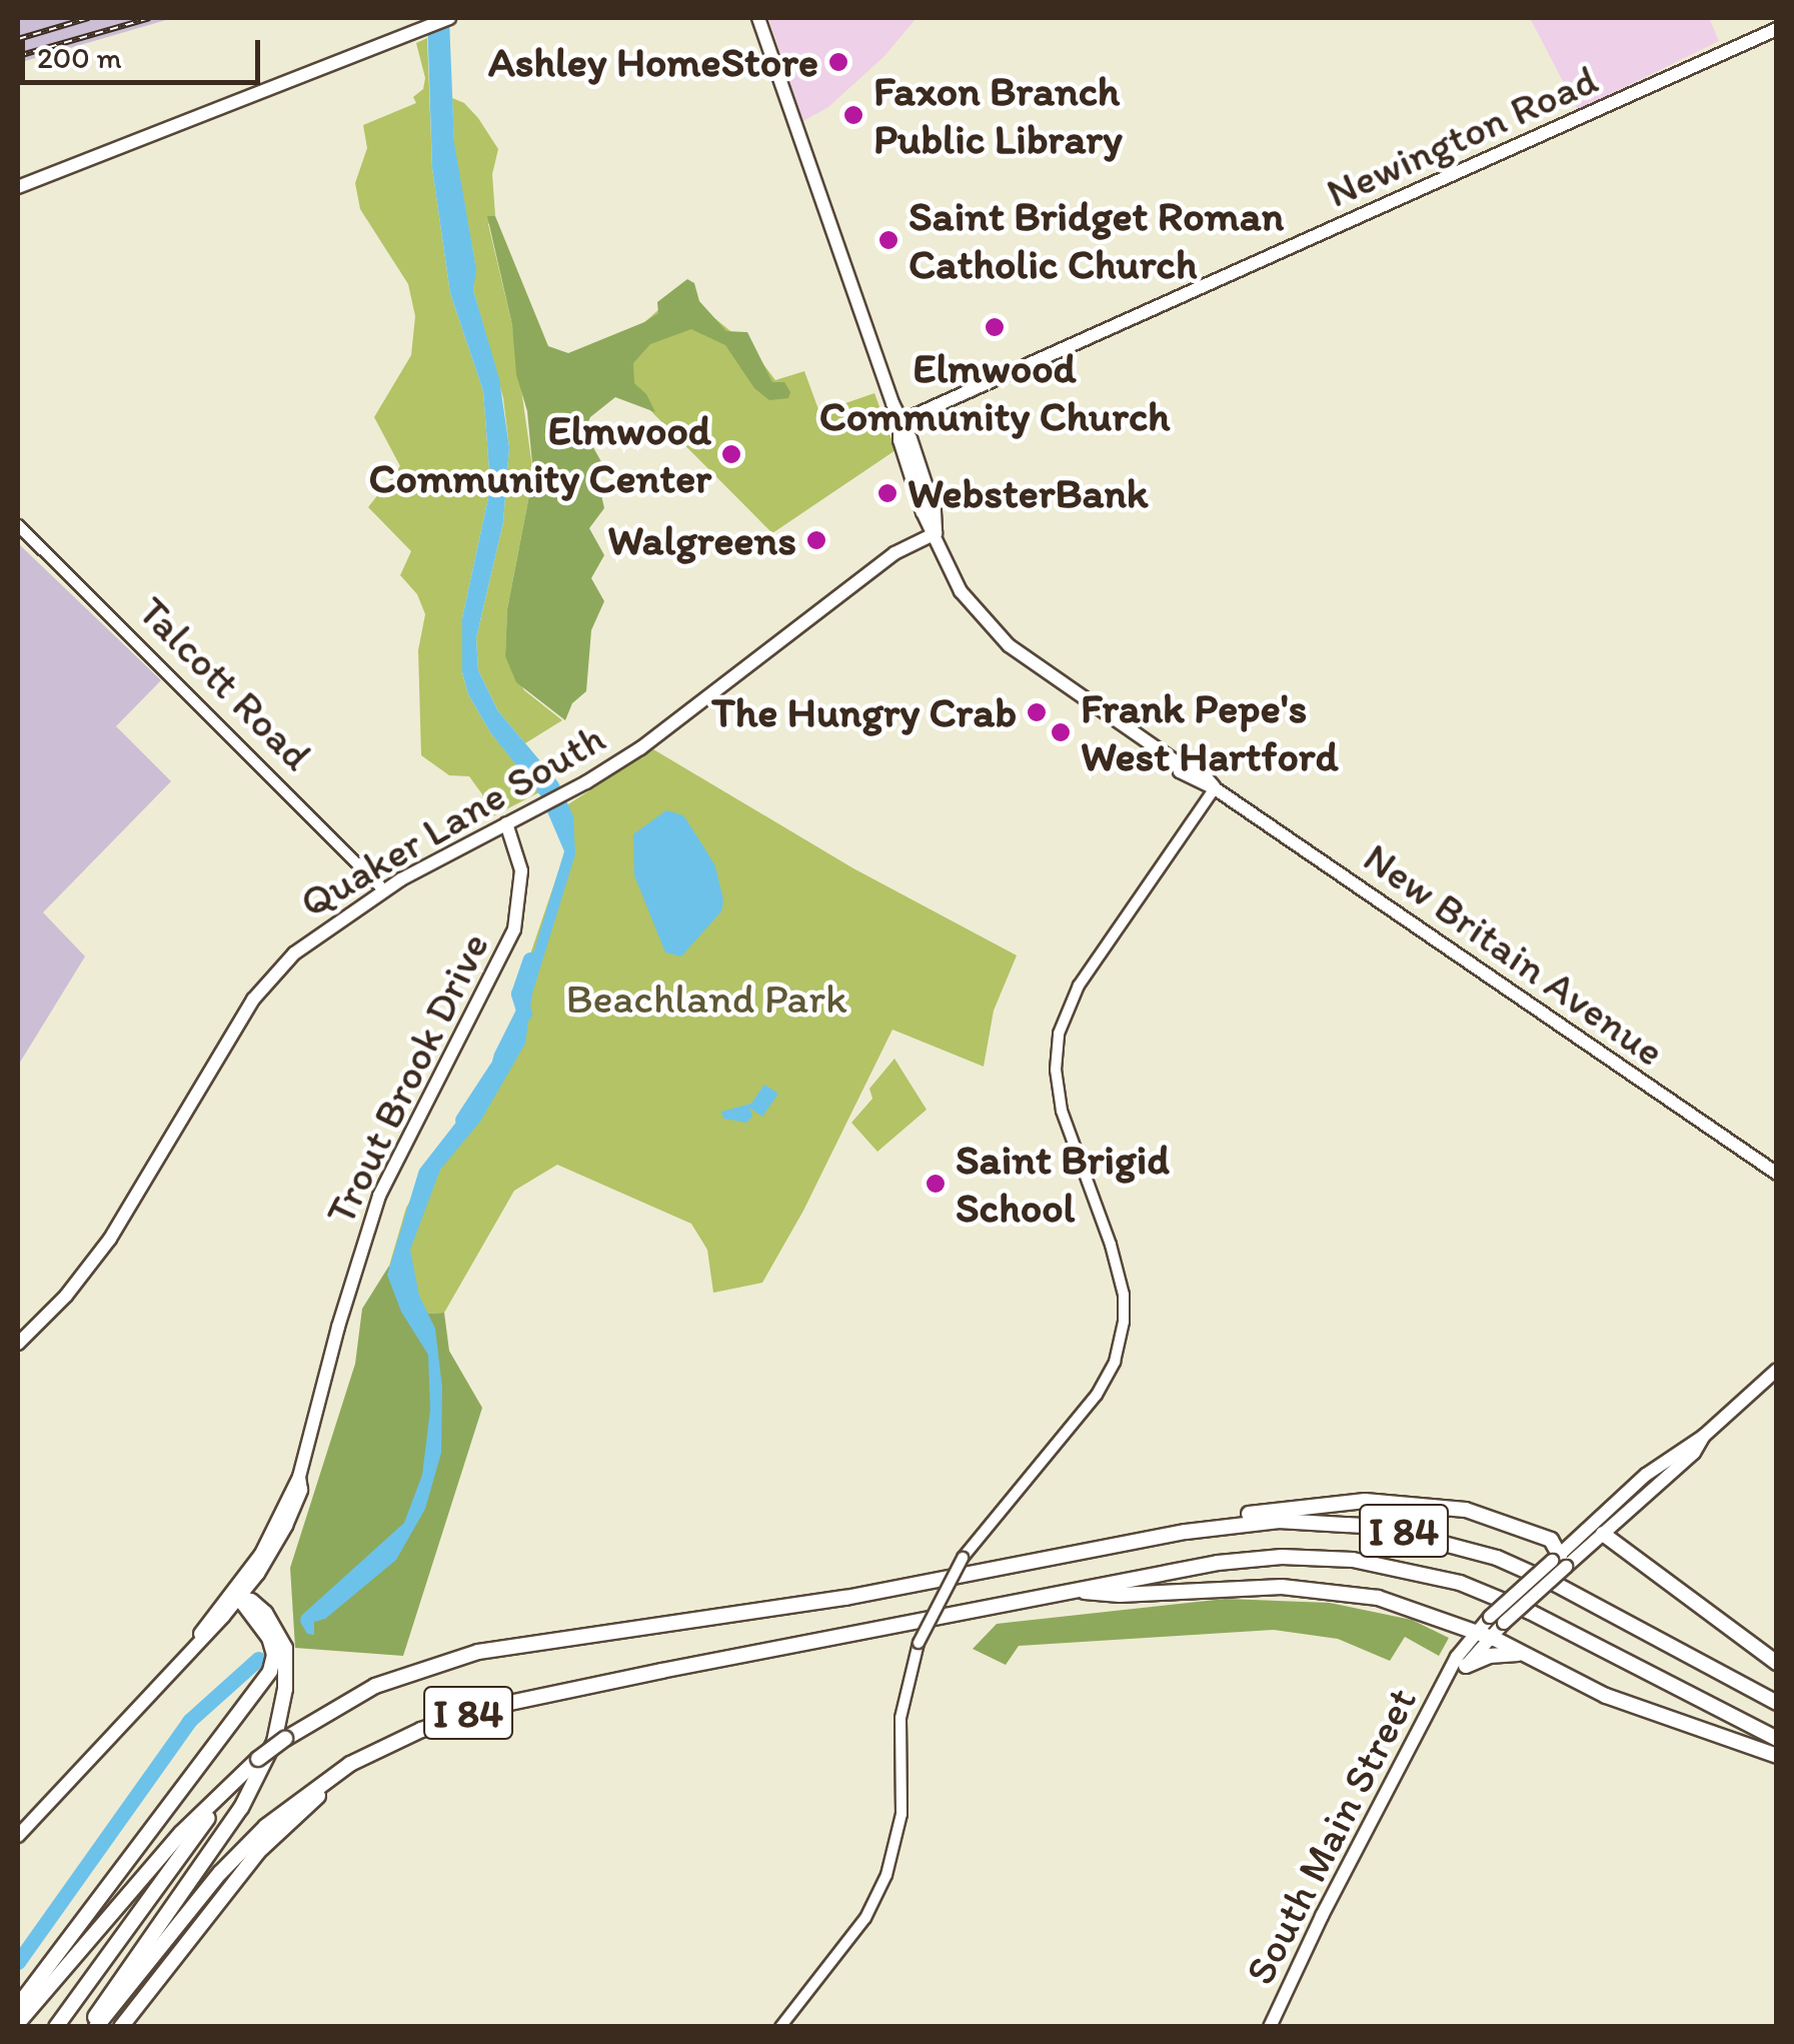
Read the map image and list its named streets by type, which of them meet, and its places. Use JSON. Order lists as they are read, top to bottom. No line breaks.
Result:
{"streets":{"highway":["I 84"],"main road":["Newington Road","Quaker Lane South","New Britain Avenue","Trout Brook Drive","South Main Street"],"street":["Talcott Road"]},"crossings":[["Newington Road","New Britain Avenue"],["Talcott Road","Quaker Lane South"],["Quaker Lane South","New Britain Avenue"],["Quaker Lane South","Trout Brook Drive"]],"parks":["Beachland Park"],"places":["Ashley HomeStore","Faxon Branch Public Library","Saint Bridget Roman Catholic Church","Elmwood Community Church","Elmwood Community Center","WebsterBank","Walgreens","The Hungry Crab","Frank Pepe's West Hartford","Saint Brigid School"],"scale_bar":"200 m"}
